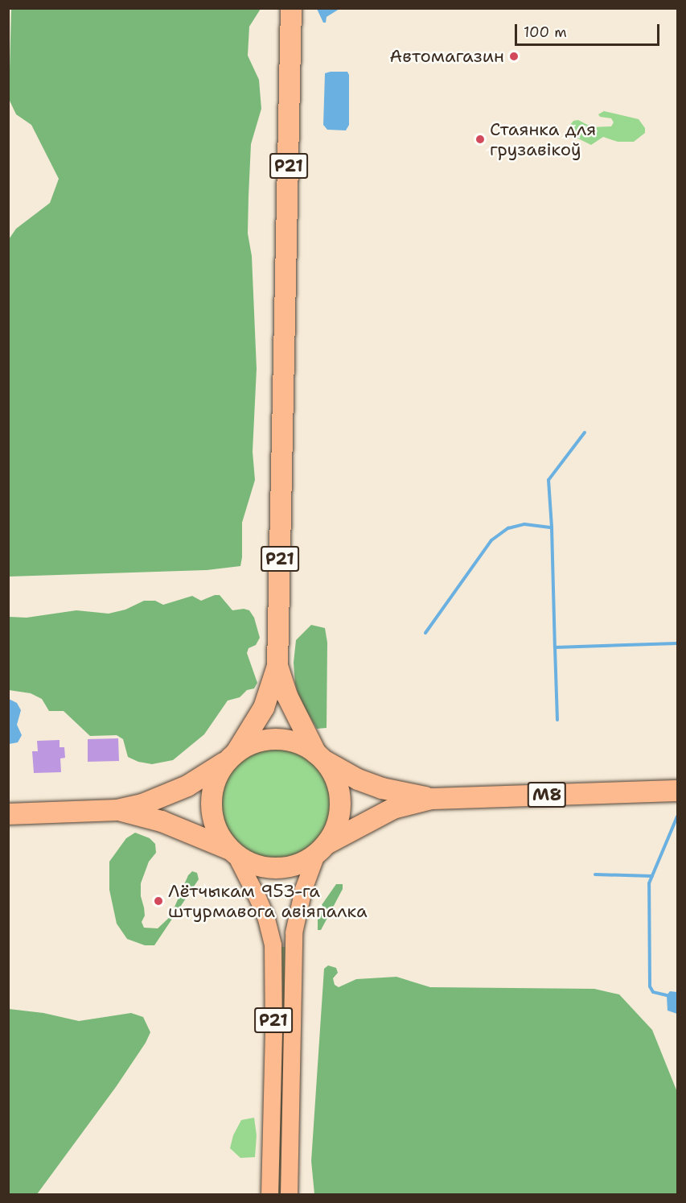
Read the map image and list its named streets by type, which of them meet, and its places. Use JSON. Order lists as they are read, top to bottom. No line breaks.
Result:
{"streets":{"highway":["Р21","М8"]},"crossings":[["Р21","М8"]],"places":["Автомагазин","Стаянка для грузавікоў","Лётчыкам 953-га штурмавога авіяпалка"],"scale_bar":"100 m"}
